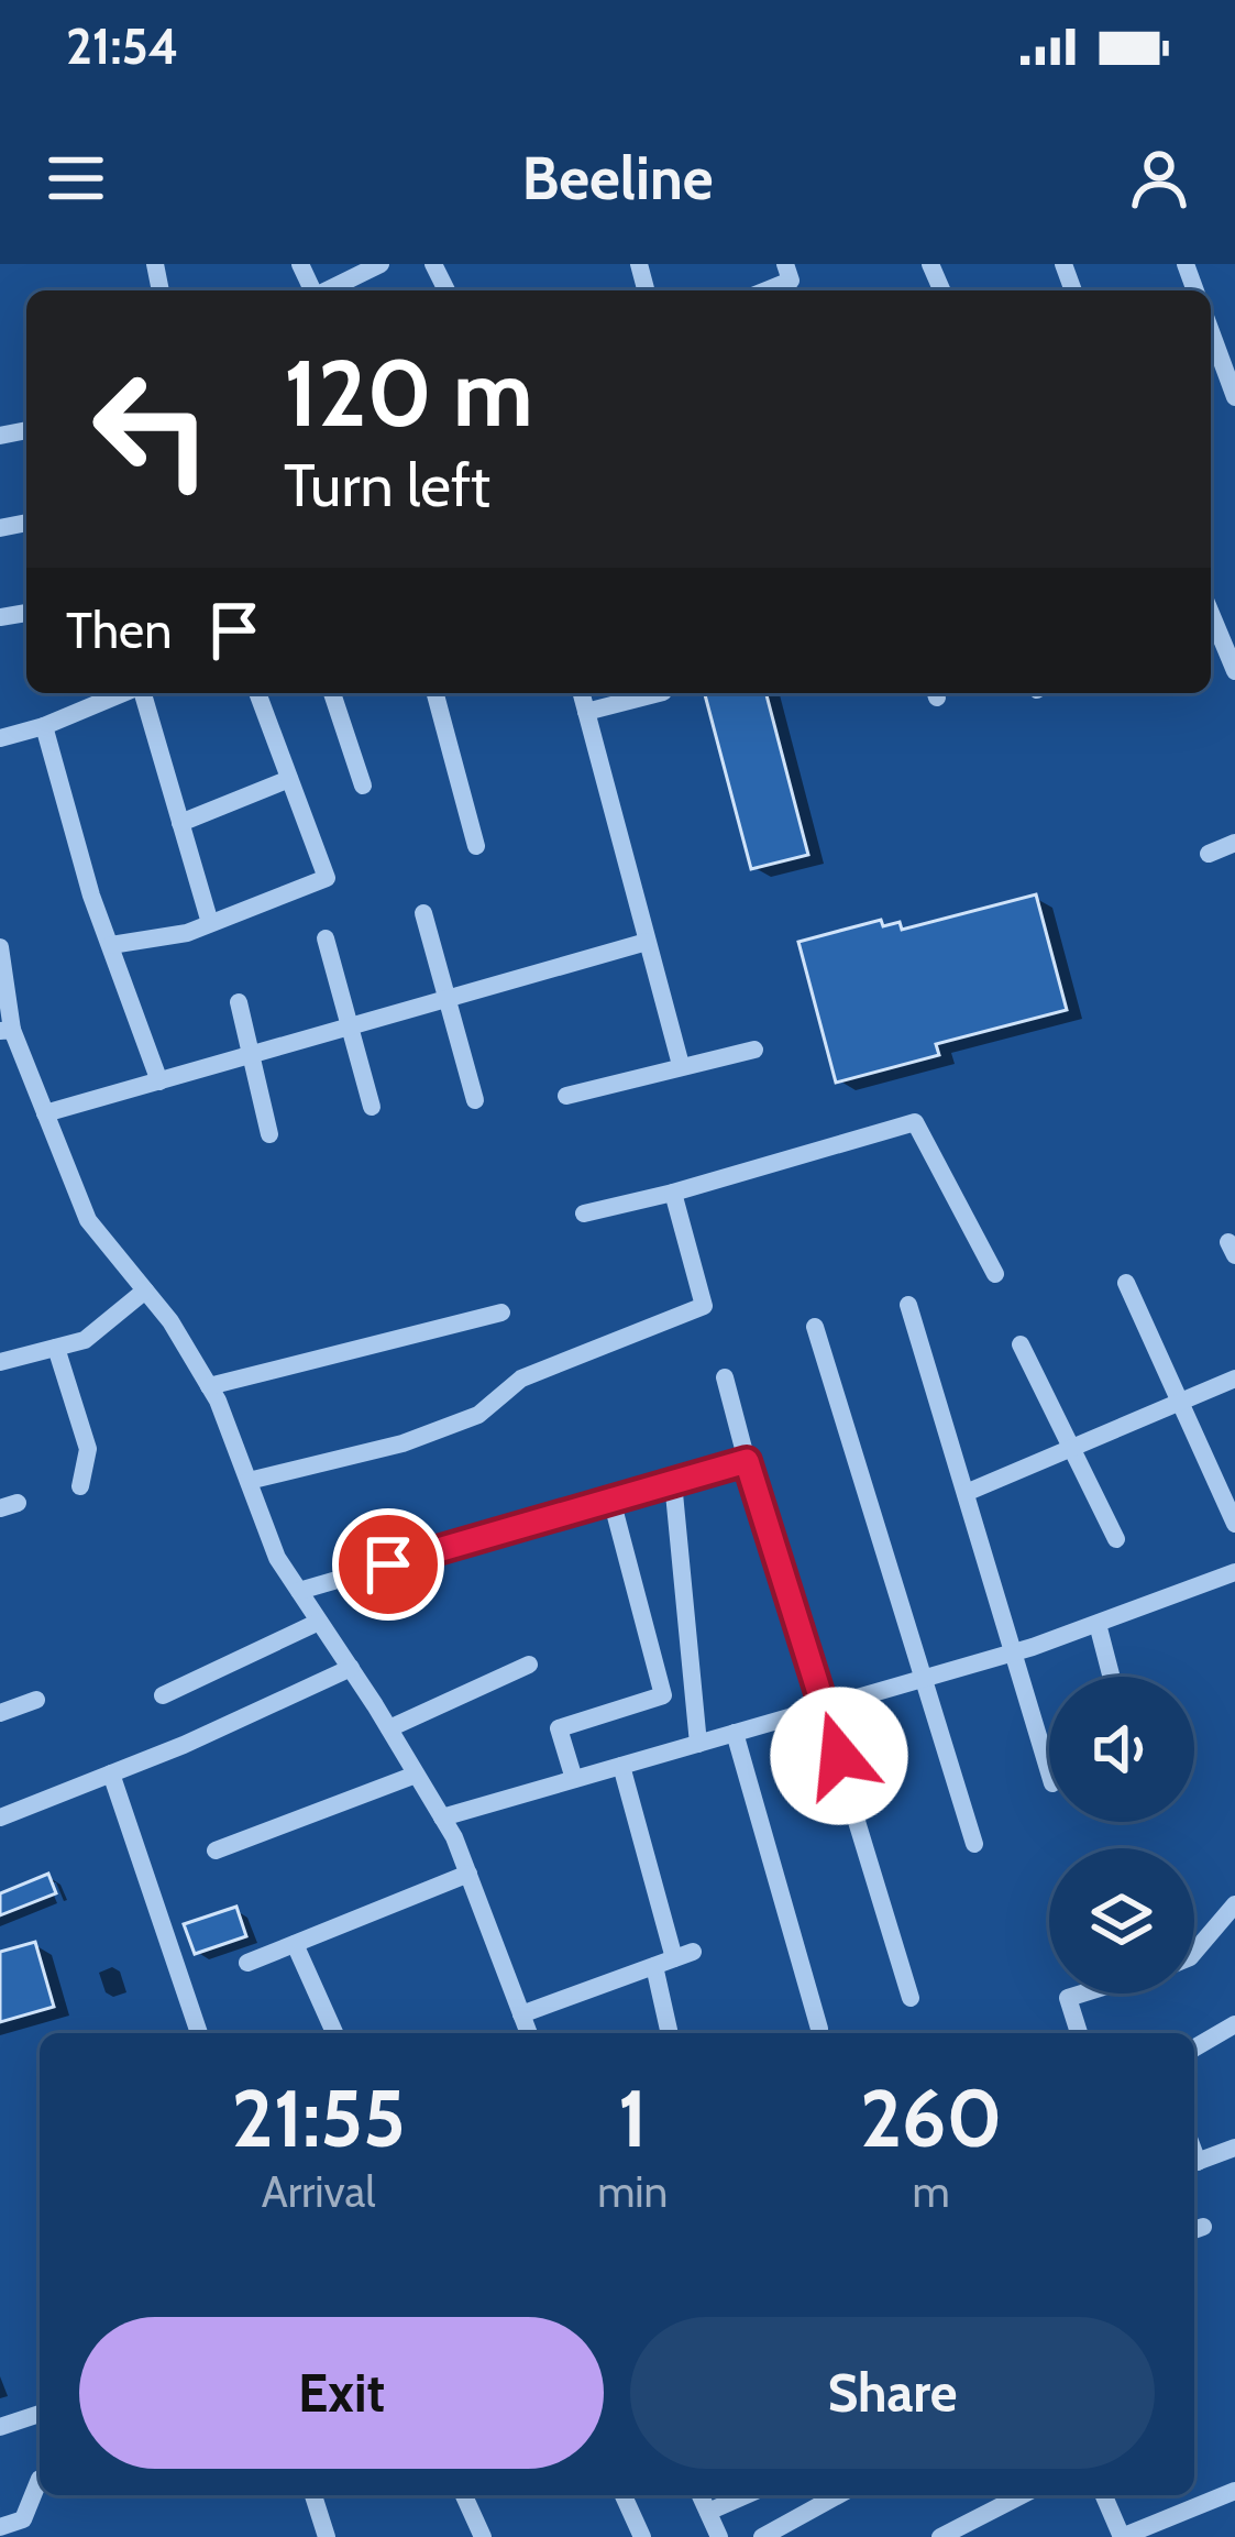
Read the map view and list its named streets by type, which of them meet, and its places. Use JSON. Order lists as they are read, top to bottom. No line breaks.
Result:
{"page":{"status":"21:54","header":"Beeline","turn":["120 m","Turn left"],"then":"Then","eta":["21:55","Arrival","1","min","260","m"],"buttons":["Exit","Share"]}}
